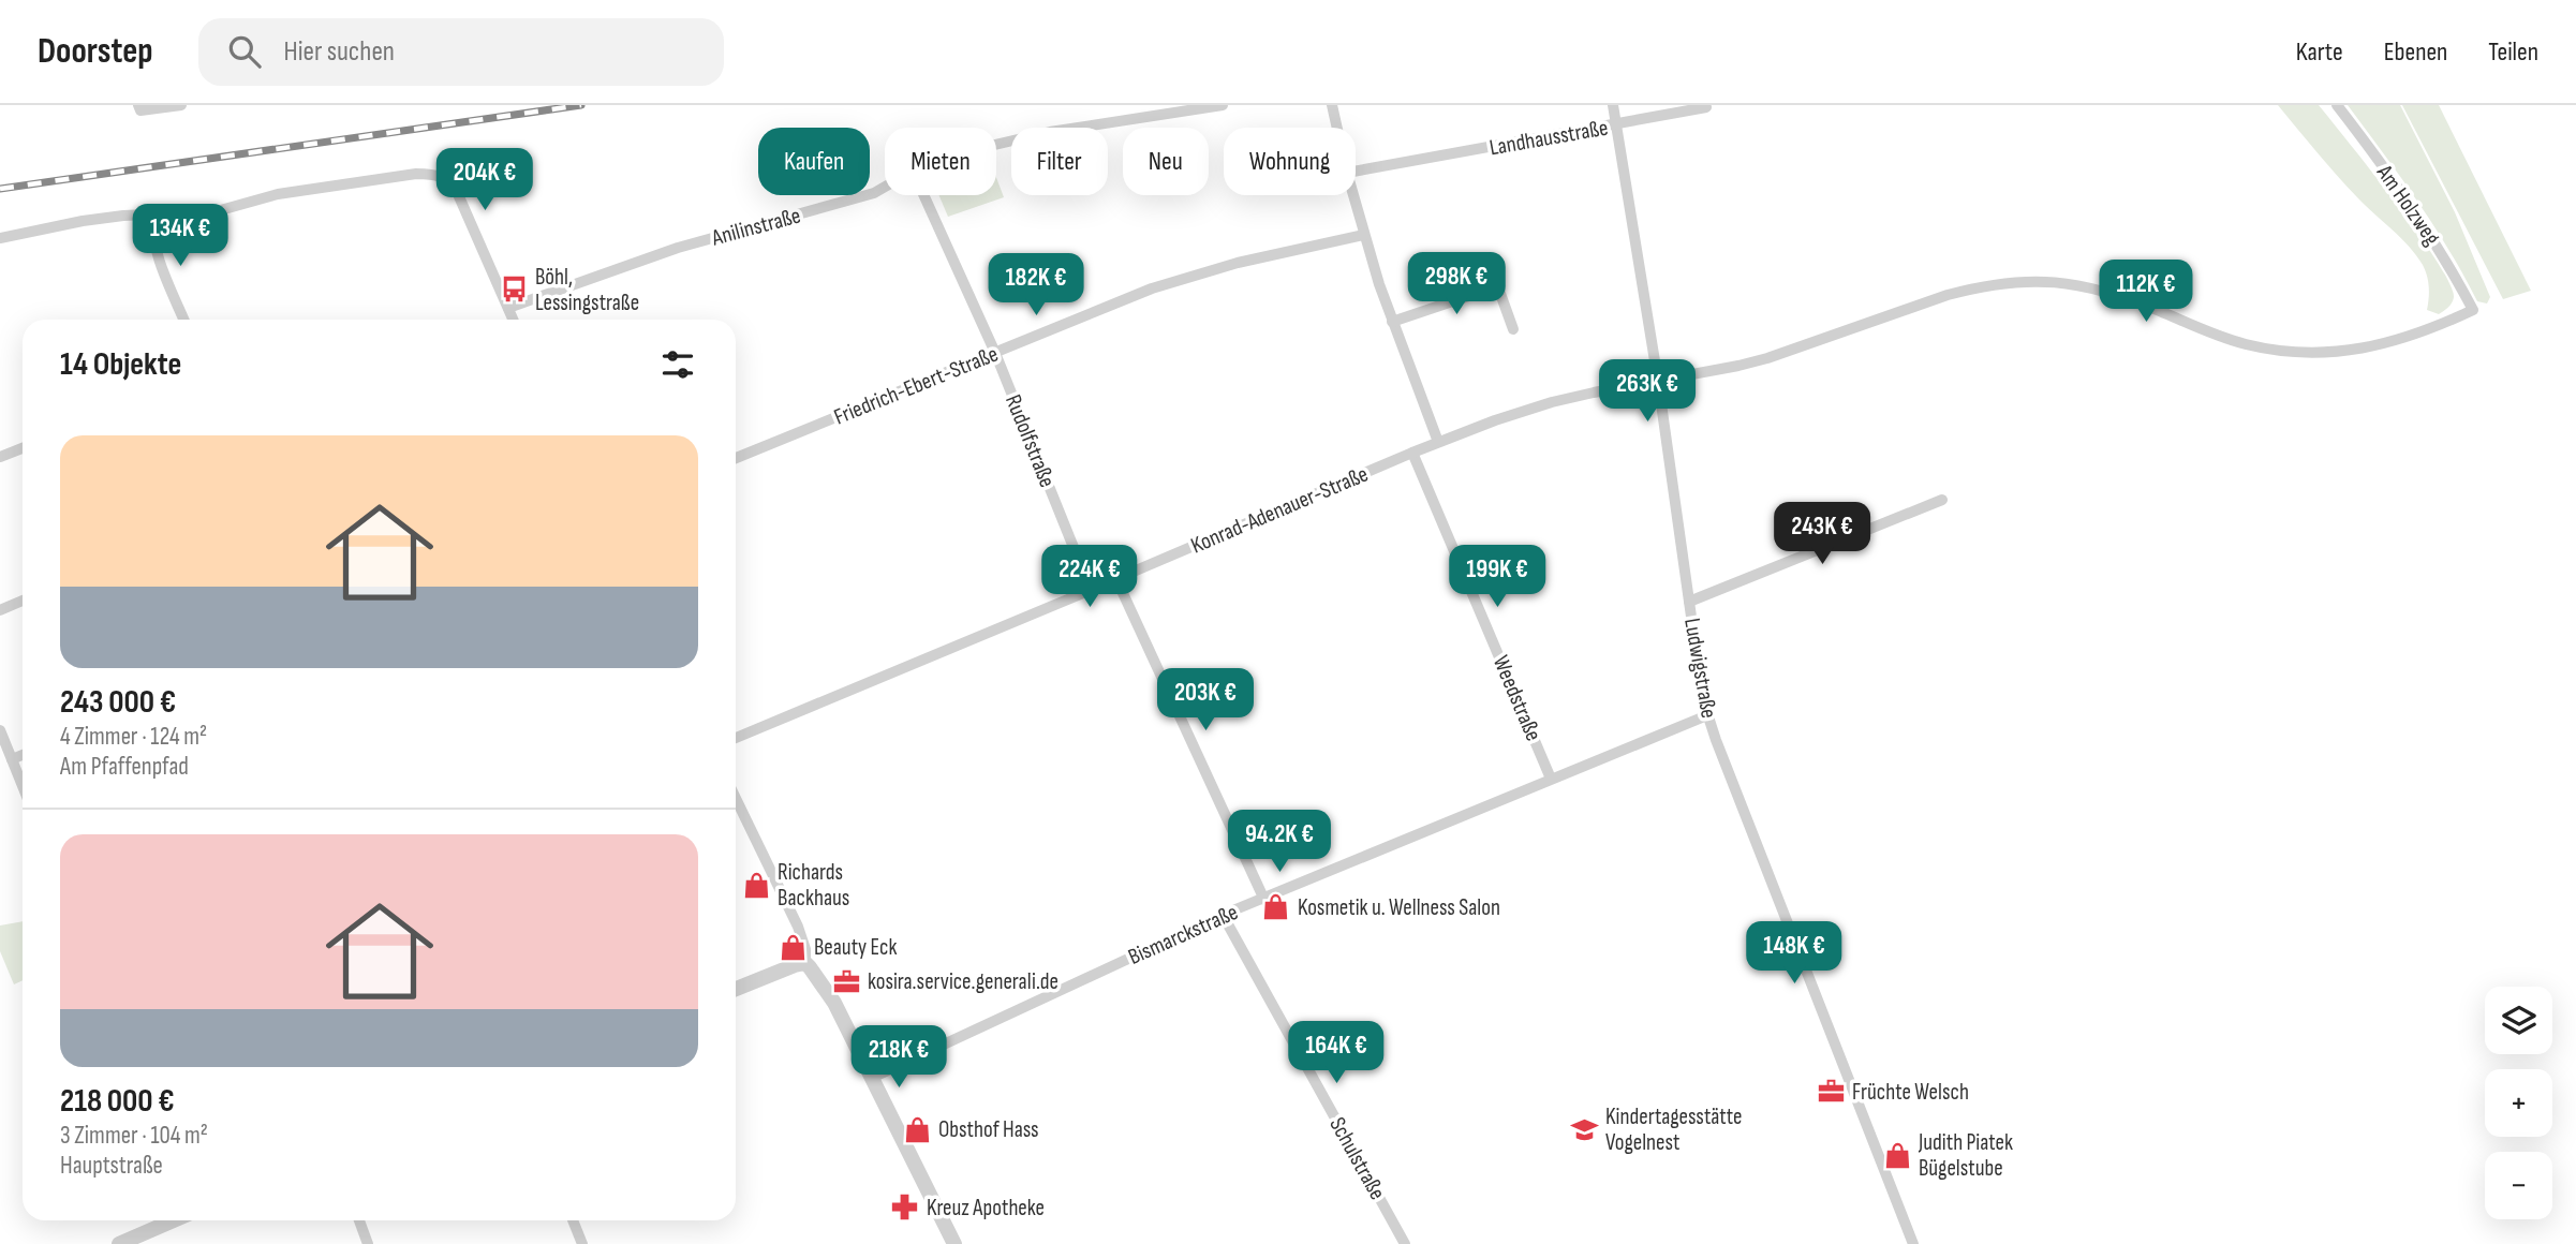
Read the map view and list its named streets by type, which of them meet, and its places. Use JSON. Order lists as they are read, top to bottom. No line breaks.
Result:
{"streets":{"street":["Landhausstraße","Am Holzweg","Anilinstraße","Friedrich-Ebert-Straße","Rudolfstraße","Konrad-Adenauer-Straße","Ludwigstraße","Weedstraße","Bismarckstraße","Schulstraße"]},"crossings":[["Landhausstraße","Ludwigstraße"],["Am Holzweg","Konrad-Adenauer-Straße"],["Friedrich-Ebert-Straße","Rudolfstraße"],["Rudolfstraße","Konrad-Adenauer-Straße"],["Konrad-Adenauer-Straße","Ludwigstraße"],["Konrad-Adenauer-Straße","Weedstraße"],["Ludwigstraße","Bismarckstraße"],["Weedstraße","Bismarckstraße"],["Bismarckstraße","Schulstraße"]],"places":{"bus stop":["Böhl, Lessingstraße"],"shop":["Richards Backhaus","Kosmetik u. Wellness Salon","Beauty Eck","Obsthof Hass","Judith Piatek Bügelstube"],"office":["kosira.service.generali.de","Früchte Welsch"],"school or university":["Kindertagesstätte Vogelnest"],"pharmacy":["Kreuz Apotheke"]},"page":{"header":"Doorstep","search":"Hier suchen","nav":["Karte","Ebenen","Teilen"],"chip":["Kaufen","Mieten","Filter","Neu","Wohnung"],"price":["204K €","134K €","298K €","182K €","112K €","263K €","243K €","224K €","199K €","203K €","94.2K €","148K €","164K €","218K €"],"heading":"14 Objekte","list":[{"name":"243 000 €","note":"4 Zimmer · 124 m² · Am Pfaffenpfad"},{"name":"218 000 €","note":"3 Zimmer · 104 m² · Hauptstraße"}],"map_buttons":["+","−"]}}
